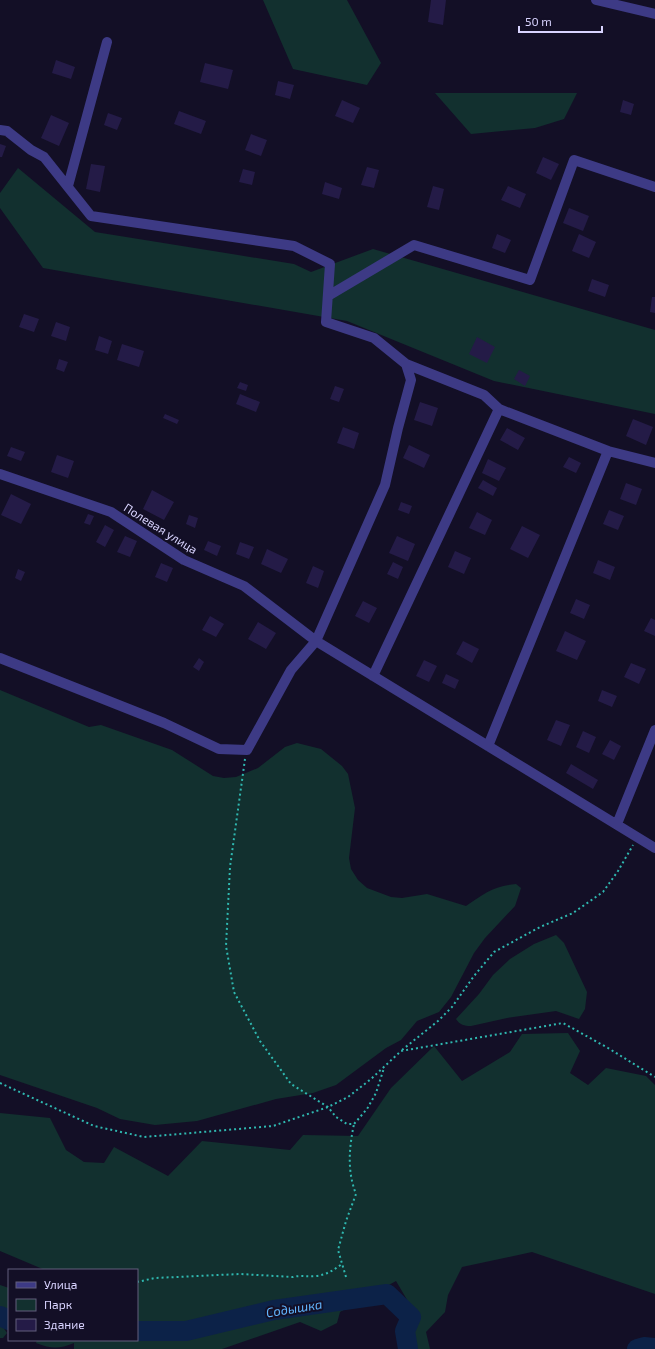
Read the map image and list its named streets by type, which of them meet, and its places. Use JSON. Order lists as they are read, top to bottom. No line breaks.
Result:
{"streets":{"street":["Полевая улица"]},"water":["Содышка"],"legend":["Улица","Парк","Здание"],"scale_bar":"50 m"}
